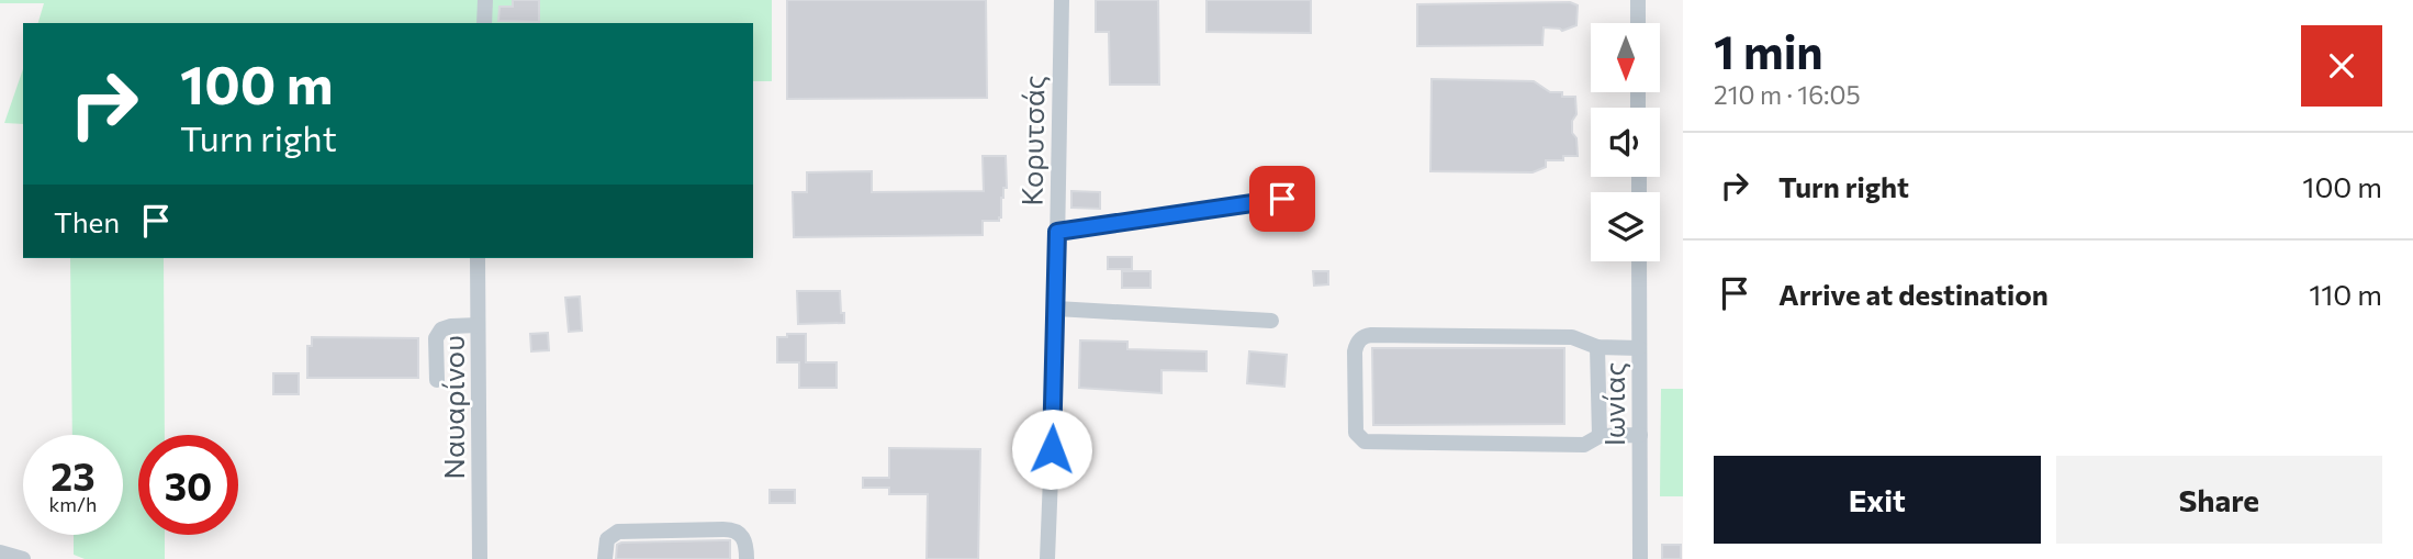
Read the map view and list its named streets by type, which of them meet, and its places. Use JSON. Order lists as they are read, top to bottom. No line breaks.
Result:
{"streets":{"street":["Κορυτσάς","Ιωνίας","Ναυαρίνου"]},"north":"bottom","page":{"heading":["1 min","210 m · 16:05"],"turn":["100 m","Turn right"],"list":[{"name":"Turn right","value":"100 m"},{"name":"Arrive at destination","value":"110 m"}],"then":"Then","speed":"23 km/h","limit":"30","buttons":["Exit","Share"]}}
